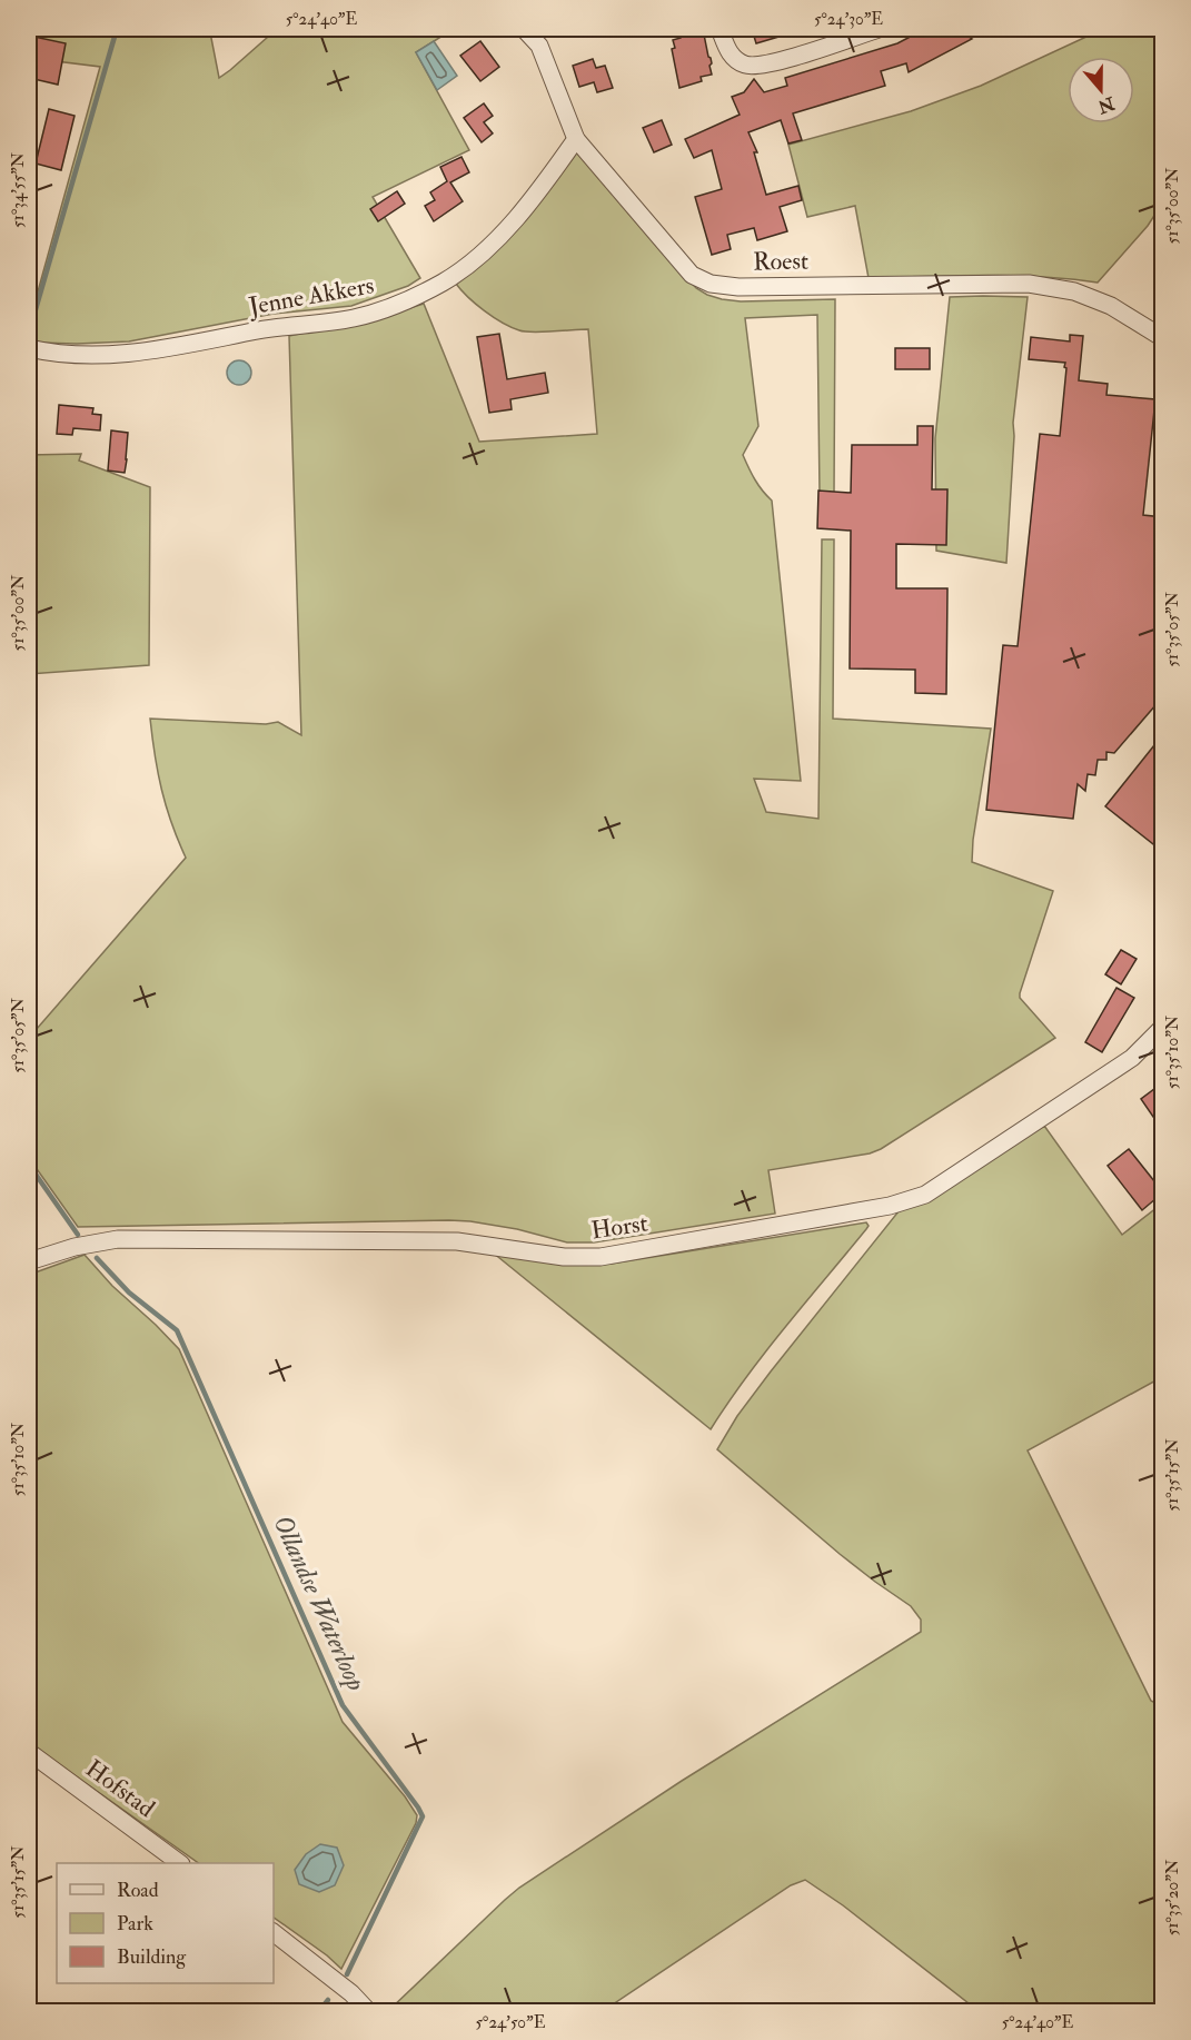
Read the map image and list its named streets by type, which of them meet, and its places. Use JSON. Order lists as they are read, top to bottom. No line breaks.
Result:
{"streets":{"street":["Roest","Jenne Akkers","Horst","Hofstad"]},"crossings":[["Roest","Jenne Akkers"]],"water":["Ollandse Waterloop"],"legend":["Road","Park","Building"],"north":"bottom","coordinates":["5°24'40\"E","5°24'30\"E","51°34'55\"N","51°35'00\"N","51°35'05\"N","51°35'10\"N","51°35'15\"N","51°35'20\"N","5°24'50\"E"]}
